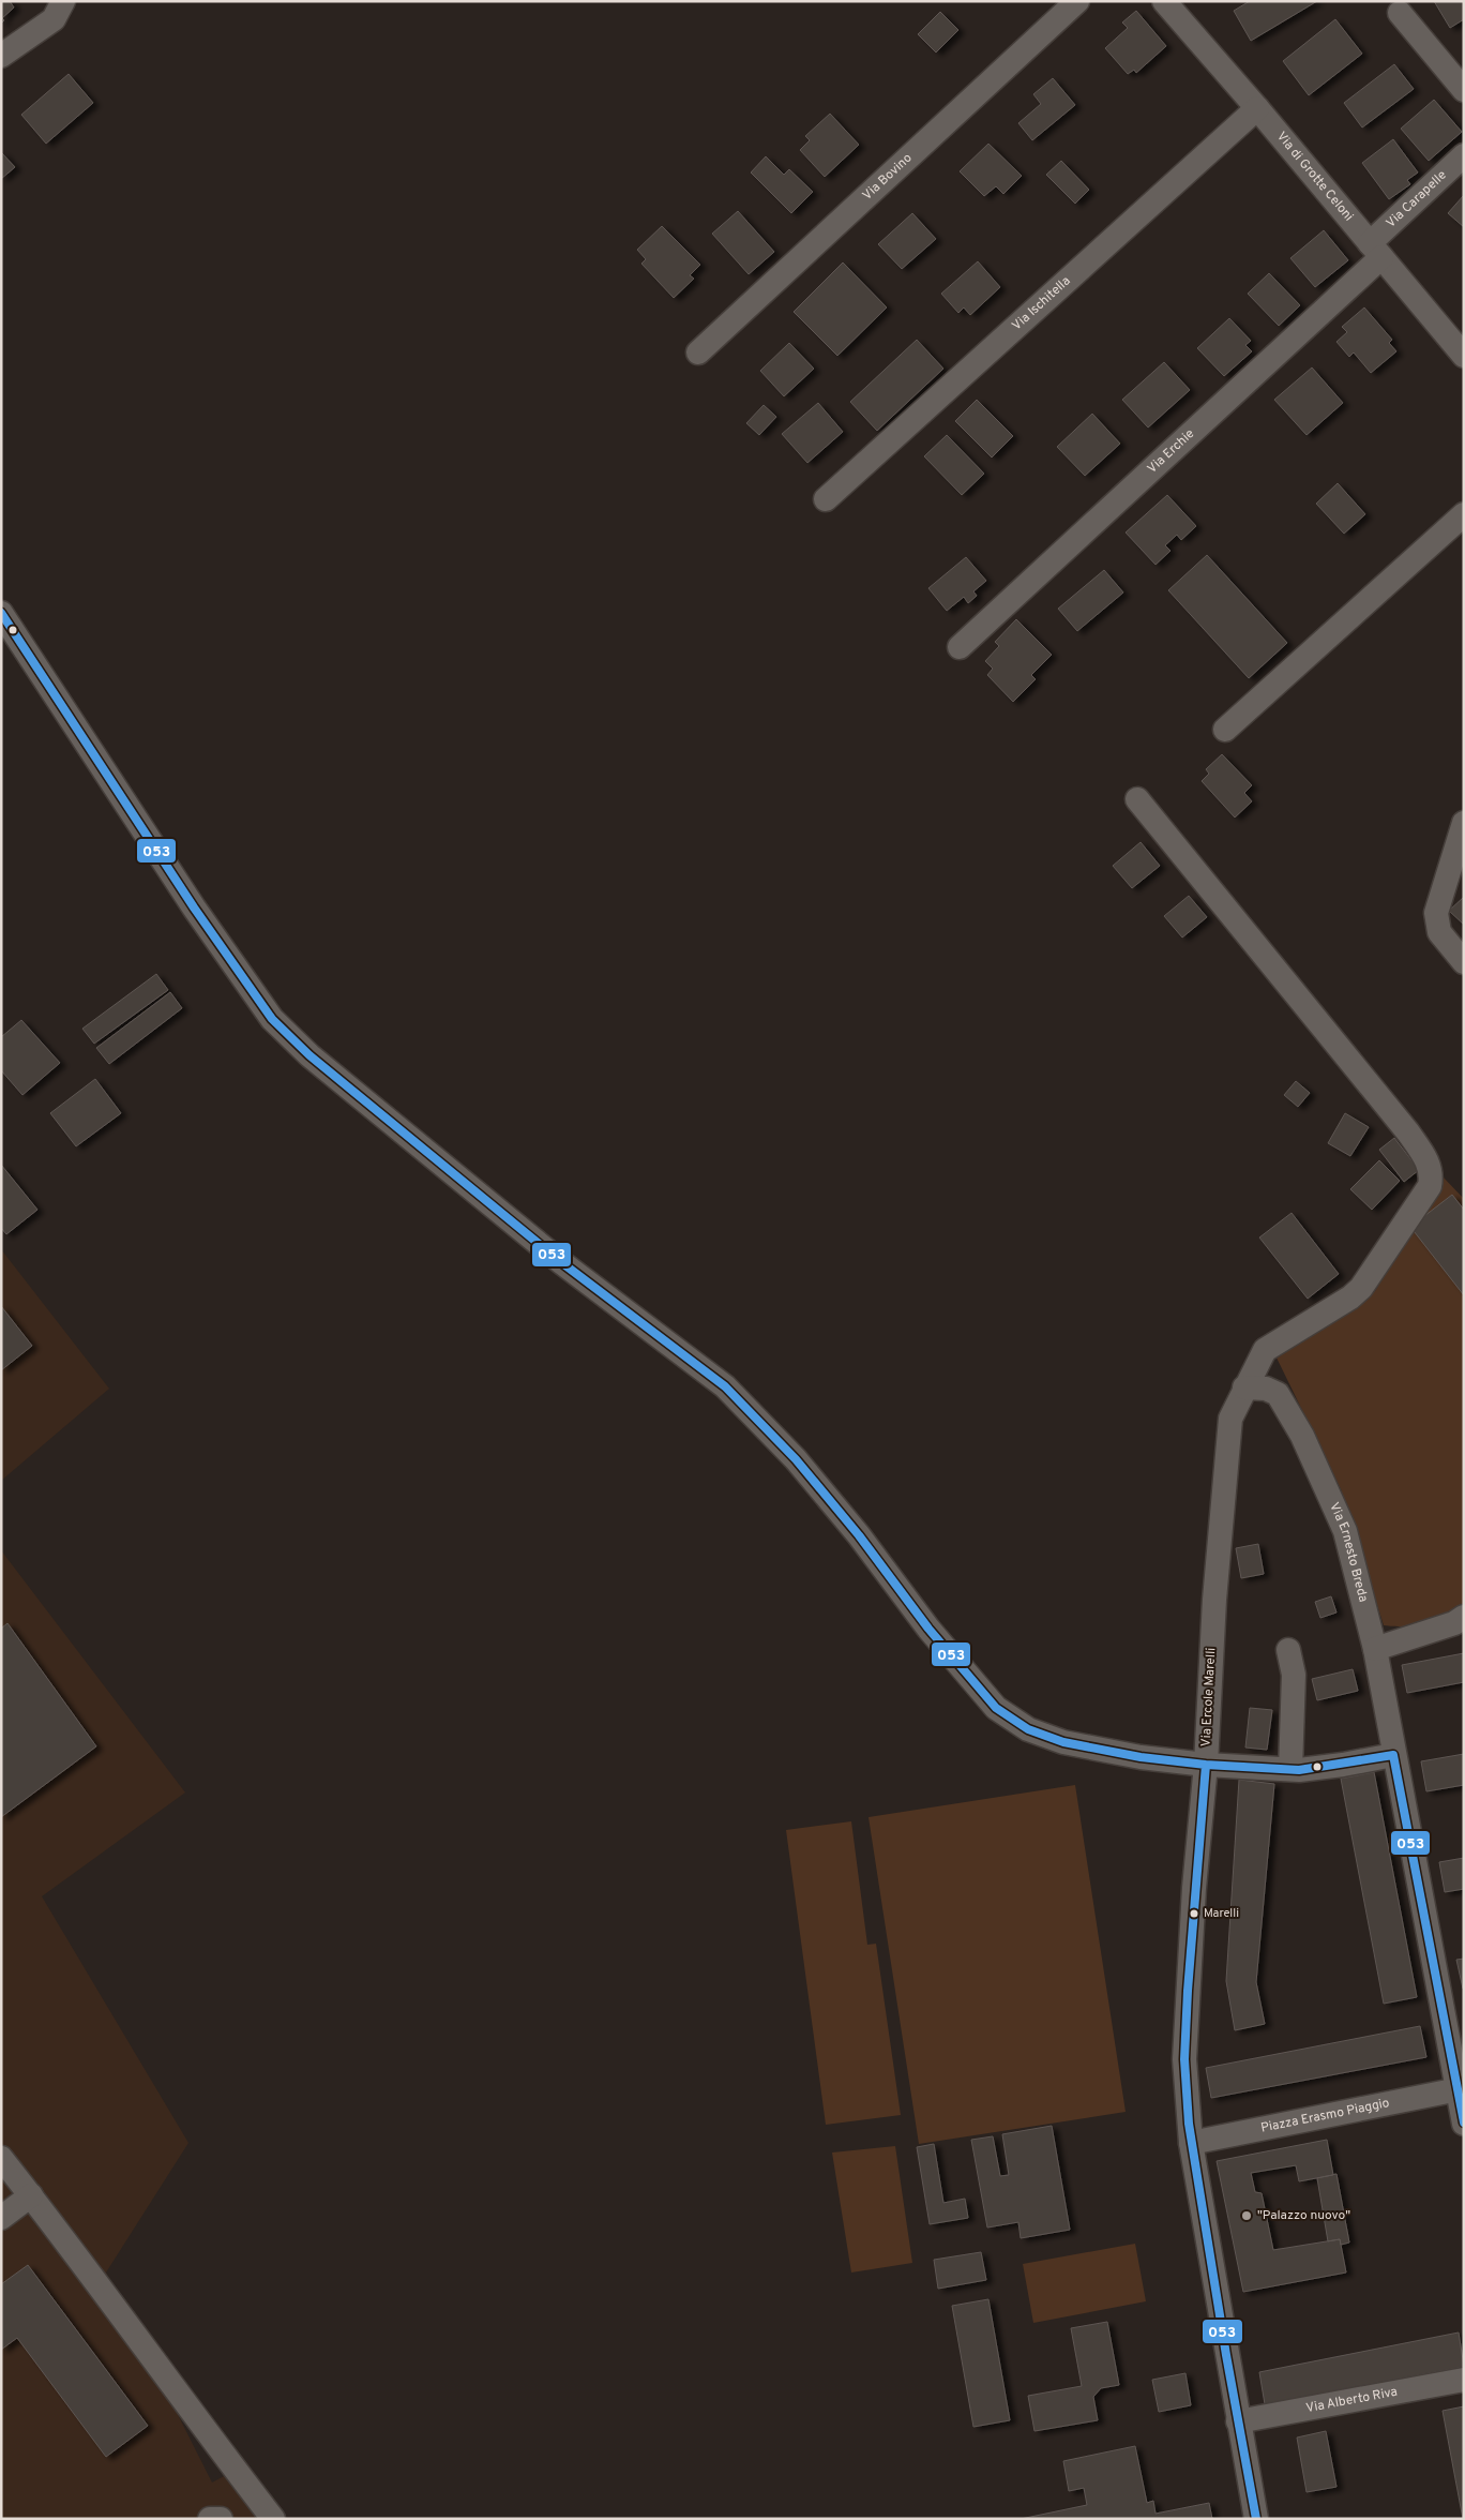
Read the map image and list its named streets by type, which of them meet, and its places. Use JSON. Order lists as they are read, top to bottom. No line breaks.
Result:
{"streets":{"street":["Via Bovino","Via di Grotte Celoni","Via Carapelle","Via Ischitella","Via Erchie","Via Ernesto Breda","Via Ercole Marelli","Piazza Erasmo Piaggio","Via Alberto Riva"]},"crossings":[["Via di Grotte Celoni","Via Carapelle"],["Via di Grotte Celoni","Via Ischitella"],["Via di Grotte Celoni","Via Erchie"],["Via Carapelle","Via Erchie"],["Via Ernesto Breda","Via Ercole Marelli"],["Via Ernesto Breda","Piazza Erasmo Piaggio"],["Via Ercole Marelli","Piazza Erasmo Piaggio"],["Via Ercole Marelli","Via Alberto Riva"]],"places":["Marelli","\"Palazzo nuovo\""],"lines":["transit line 053"]}
